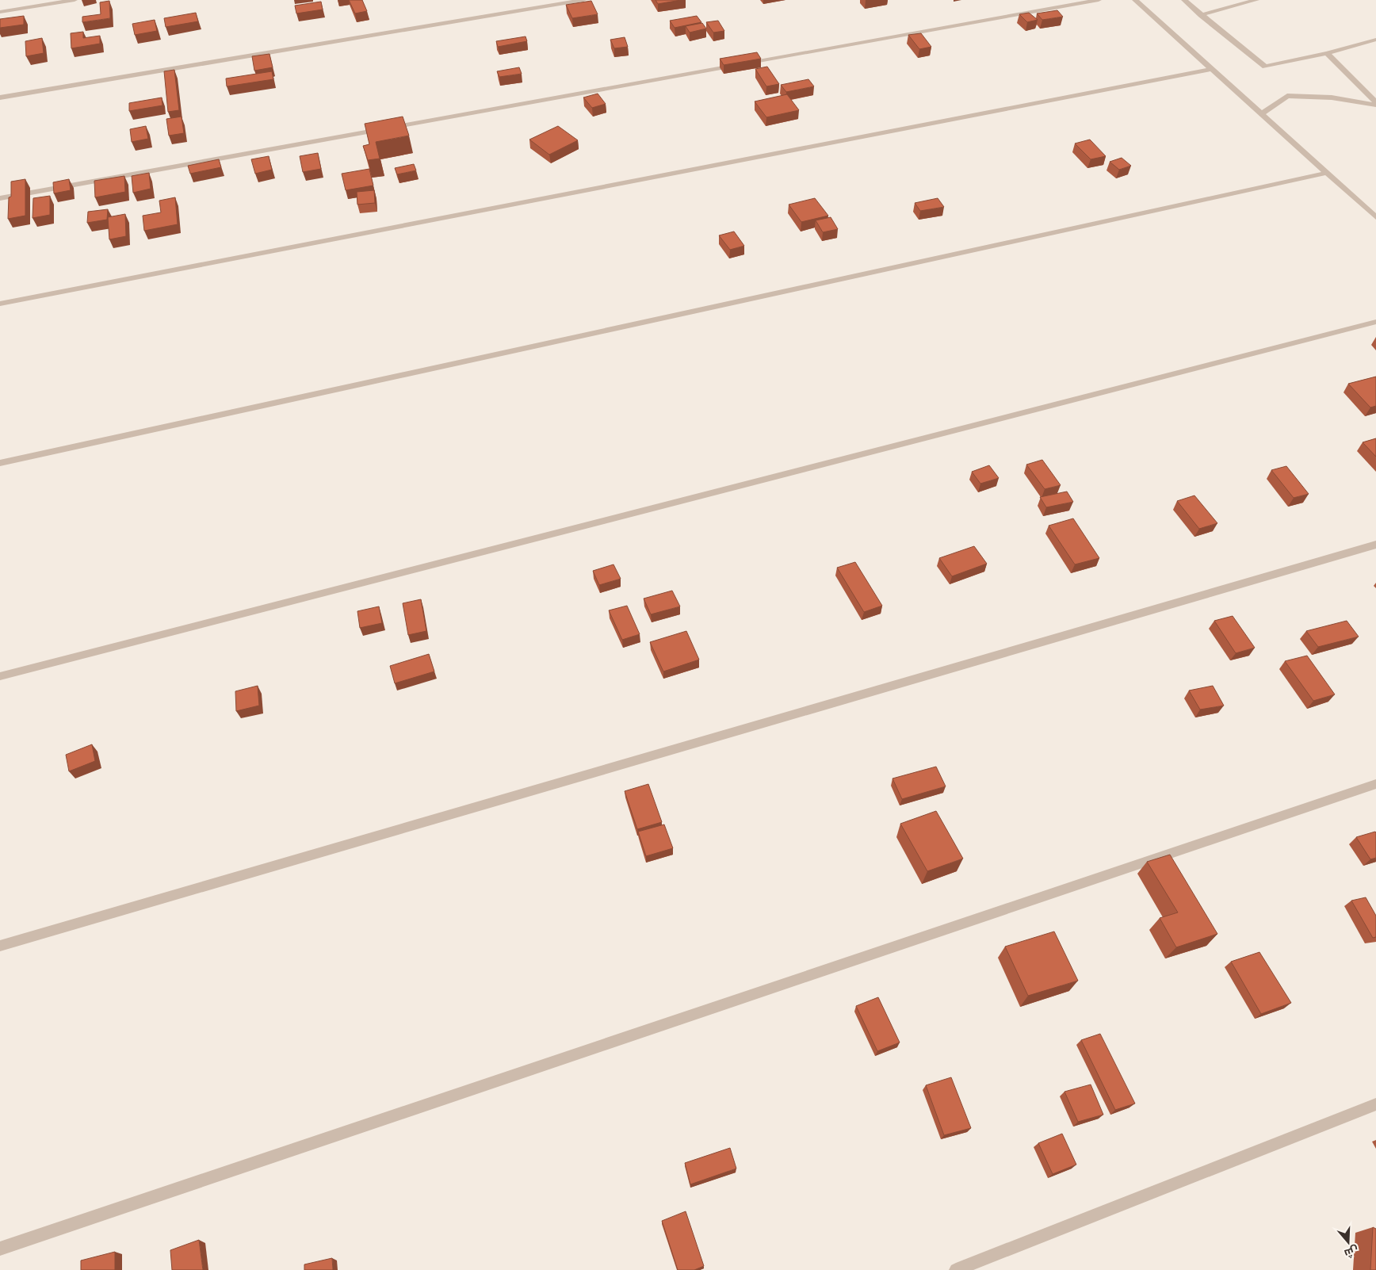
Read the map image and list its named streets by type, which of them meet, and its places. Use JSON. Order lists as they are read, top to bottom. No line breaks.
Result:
{"north":"bottom"}
